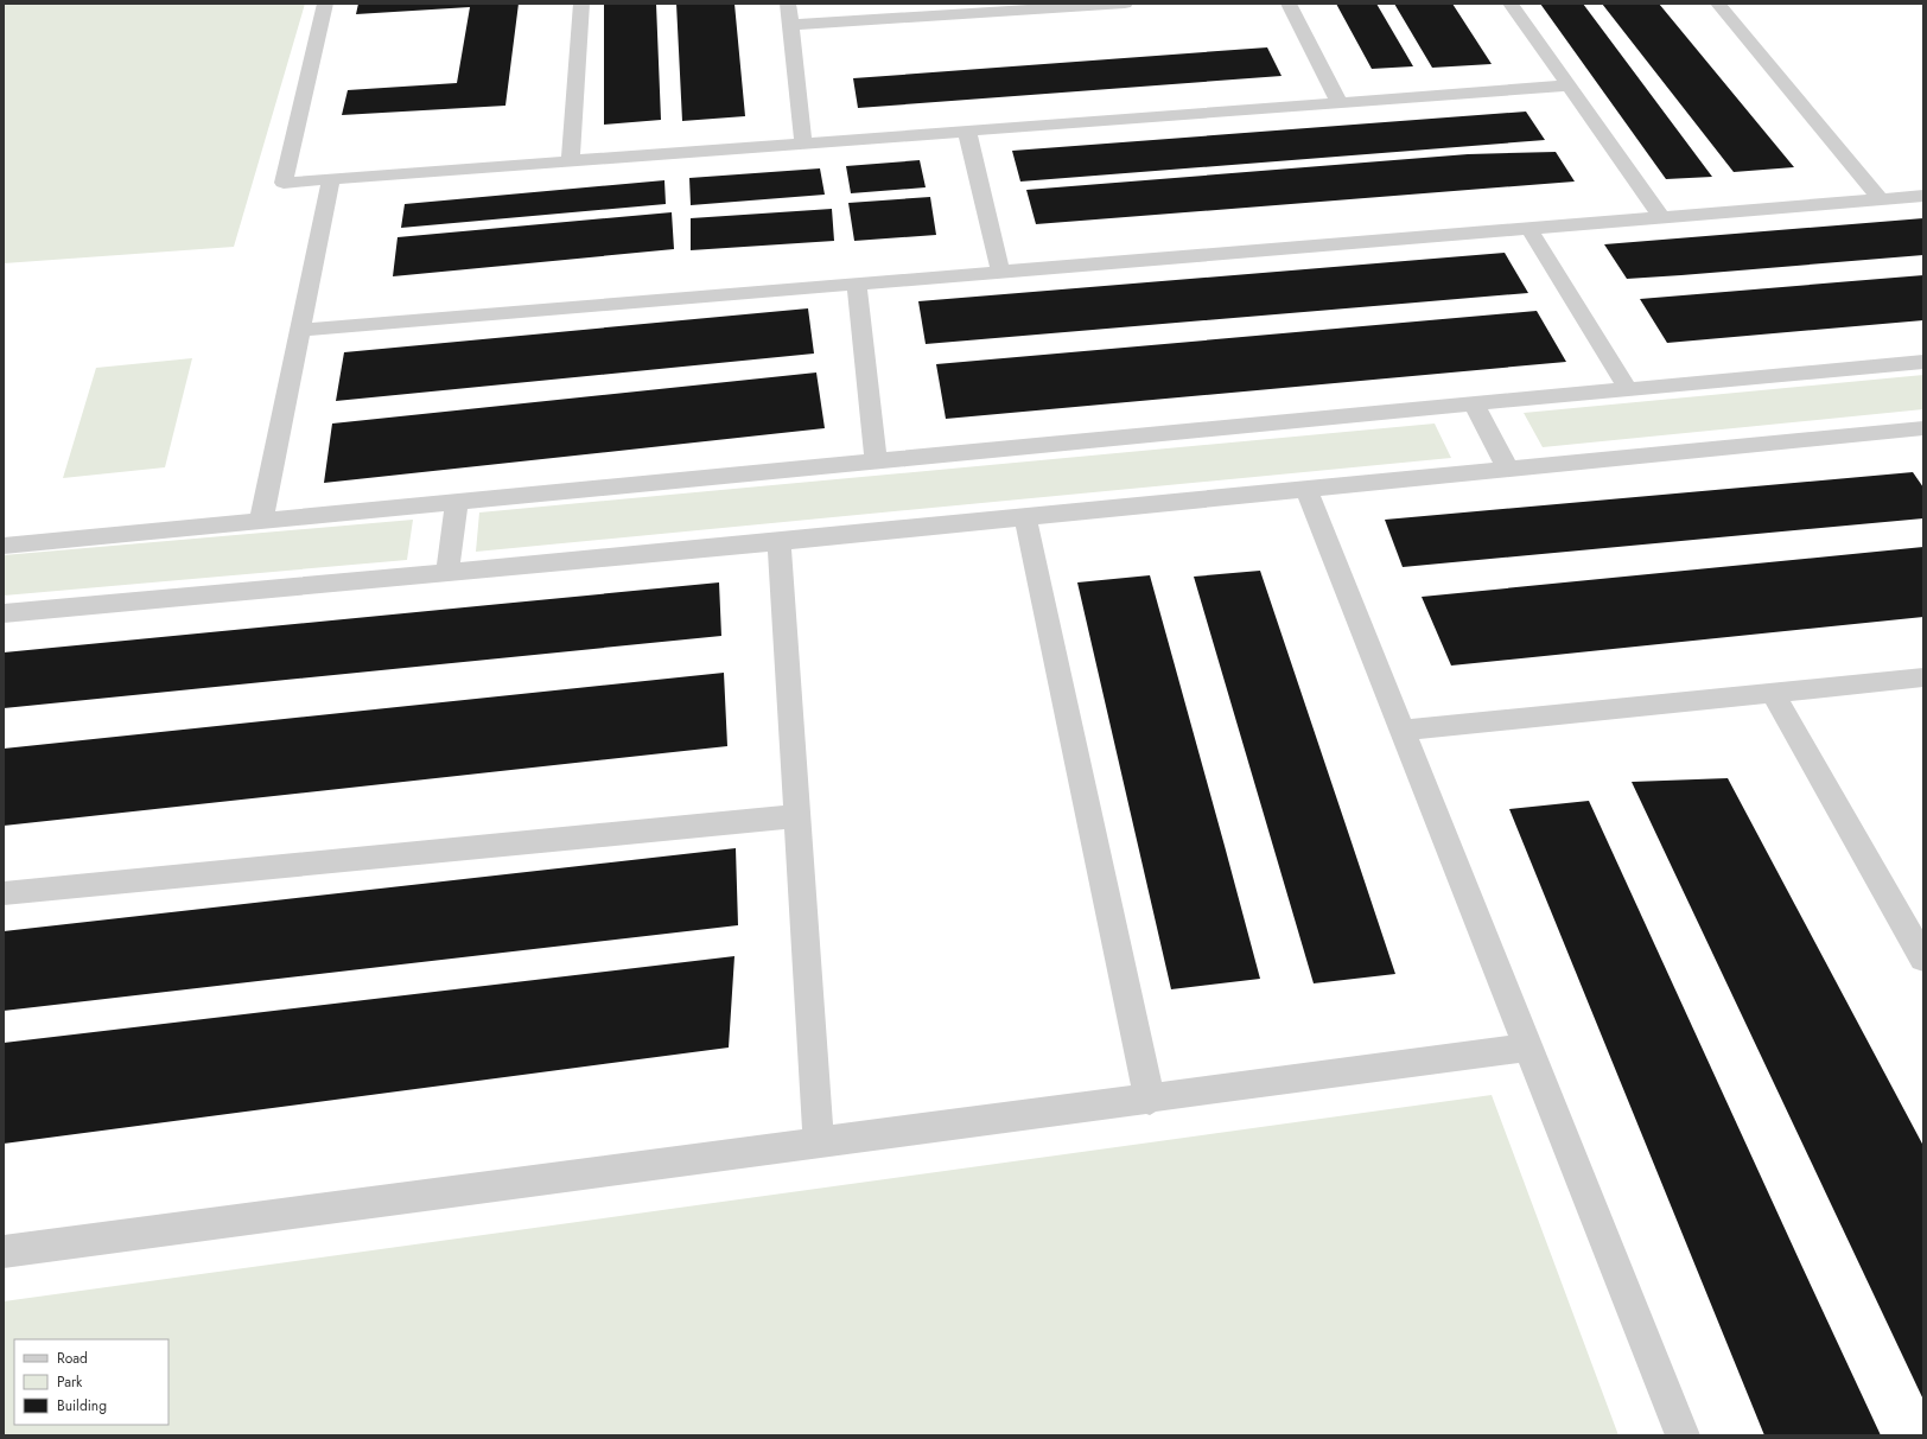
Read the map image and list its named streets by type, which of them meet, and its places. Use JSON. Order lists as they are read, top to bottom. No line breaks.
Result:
{"legend":["Road","Park","Building"]}
